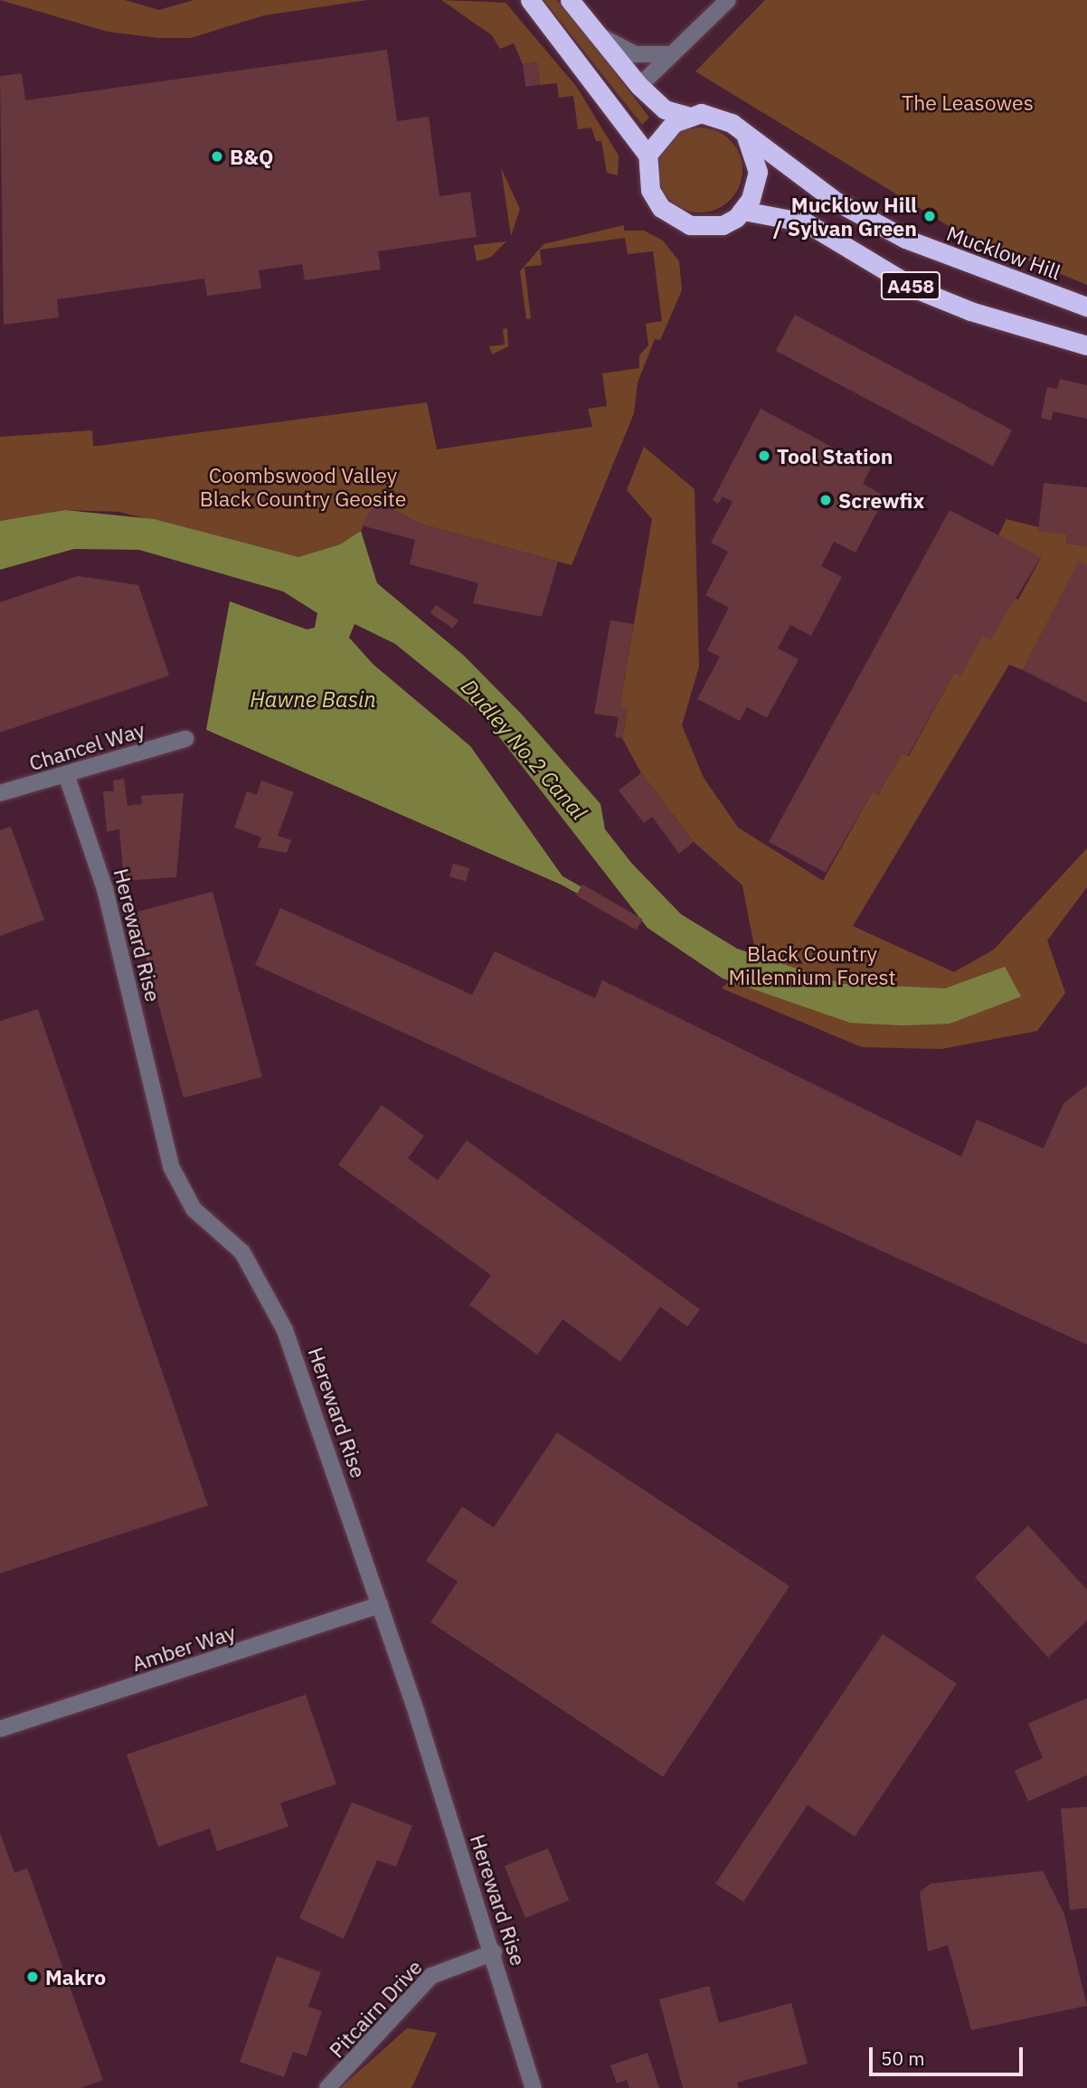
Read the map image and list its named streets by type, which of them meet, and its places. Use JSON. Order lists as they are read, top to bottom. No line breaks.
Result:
{"streets":{"highway":["Mucklow Hill","A458"],"street":["Chancel Way","Hereward Rise","Amber Way","Pitcairn Drive"]},"crossings":[["Mucklow Hill","A458"],["Chancel Way","Hereward Rise"],["Hereward Rise","Amber Way"],["Hereward Rise","Pitcairn Drive"]],"water":["Hawne Basin","Dudley No.2 Canal"],"parks":["The Leasowes","Coombswood Valley Black Country Geosite","Black Country Millennium Forest"],"places":["B&Q","Mucklow Hill / Sylvan Green","Tool Station","Screwfix","Makro"],"scale_bar":"50 m"}
